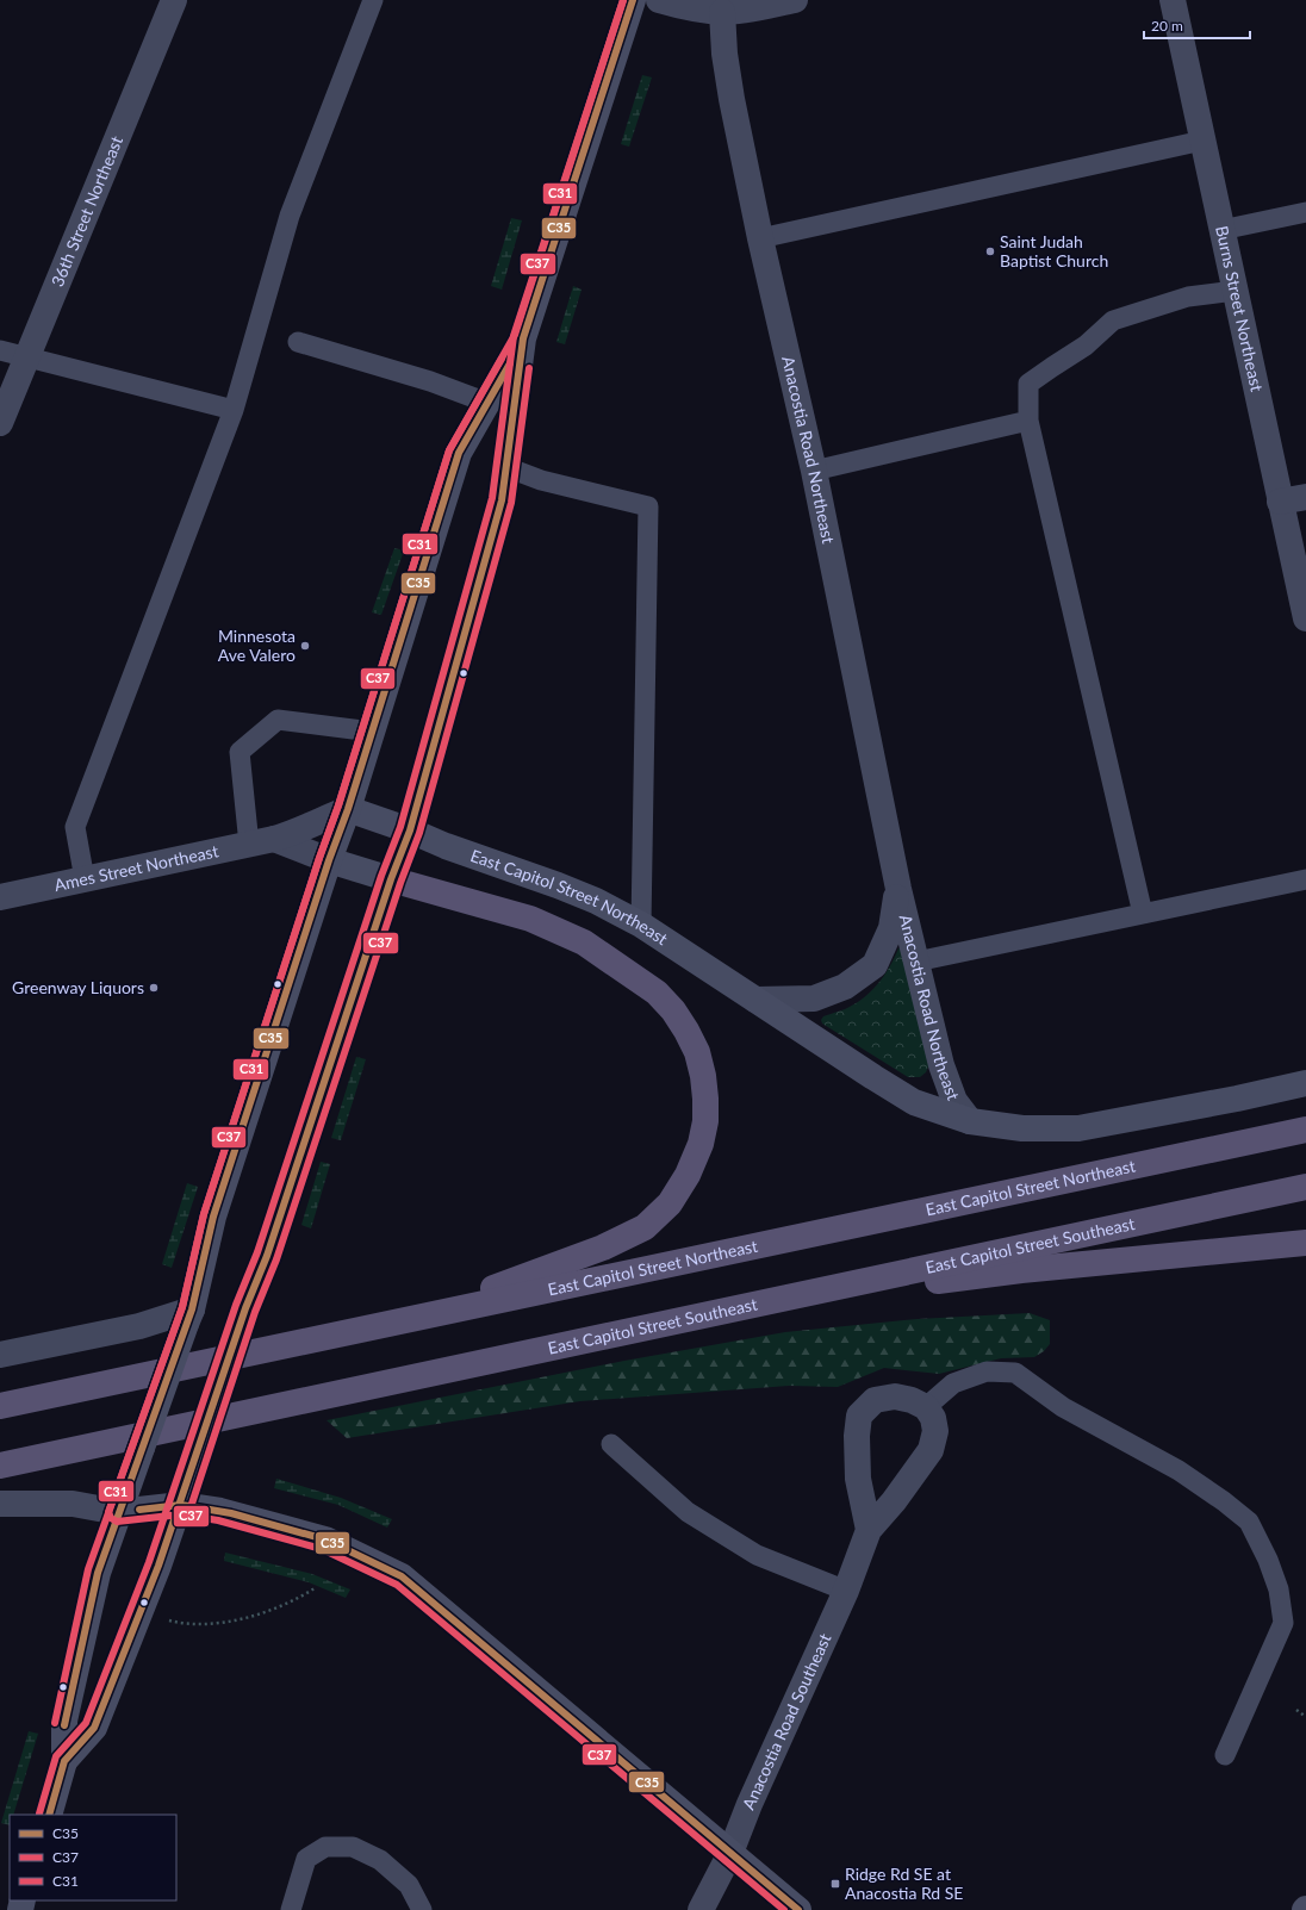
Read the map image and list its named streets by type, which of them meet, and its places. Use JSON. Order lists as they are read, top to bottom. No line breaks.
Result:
{"streets":{"main road":["East Capitol Street Northeast","East Capitol Street Southeast"],"street":["36th Street Northeast","Burns Street Northeast","Anacostia Road Northeast","Ames Street Northeast","Anacostia Road Southeast"]},"crossings":[["Anacostia Road Northeast","East Capitol Street Northeast"]],"places":{"other":["Saint Judah Baptist Church","Minnesota Ave Valero","Greenway Liquors"],"transit":["Ridge Rd SE at Anacostia Rd SE"]},"lines":["transit line C35","transit line C37","transit line C31"],"legend":["C35","C37","C31"],"scale_bar":"20 m"}
